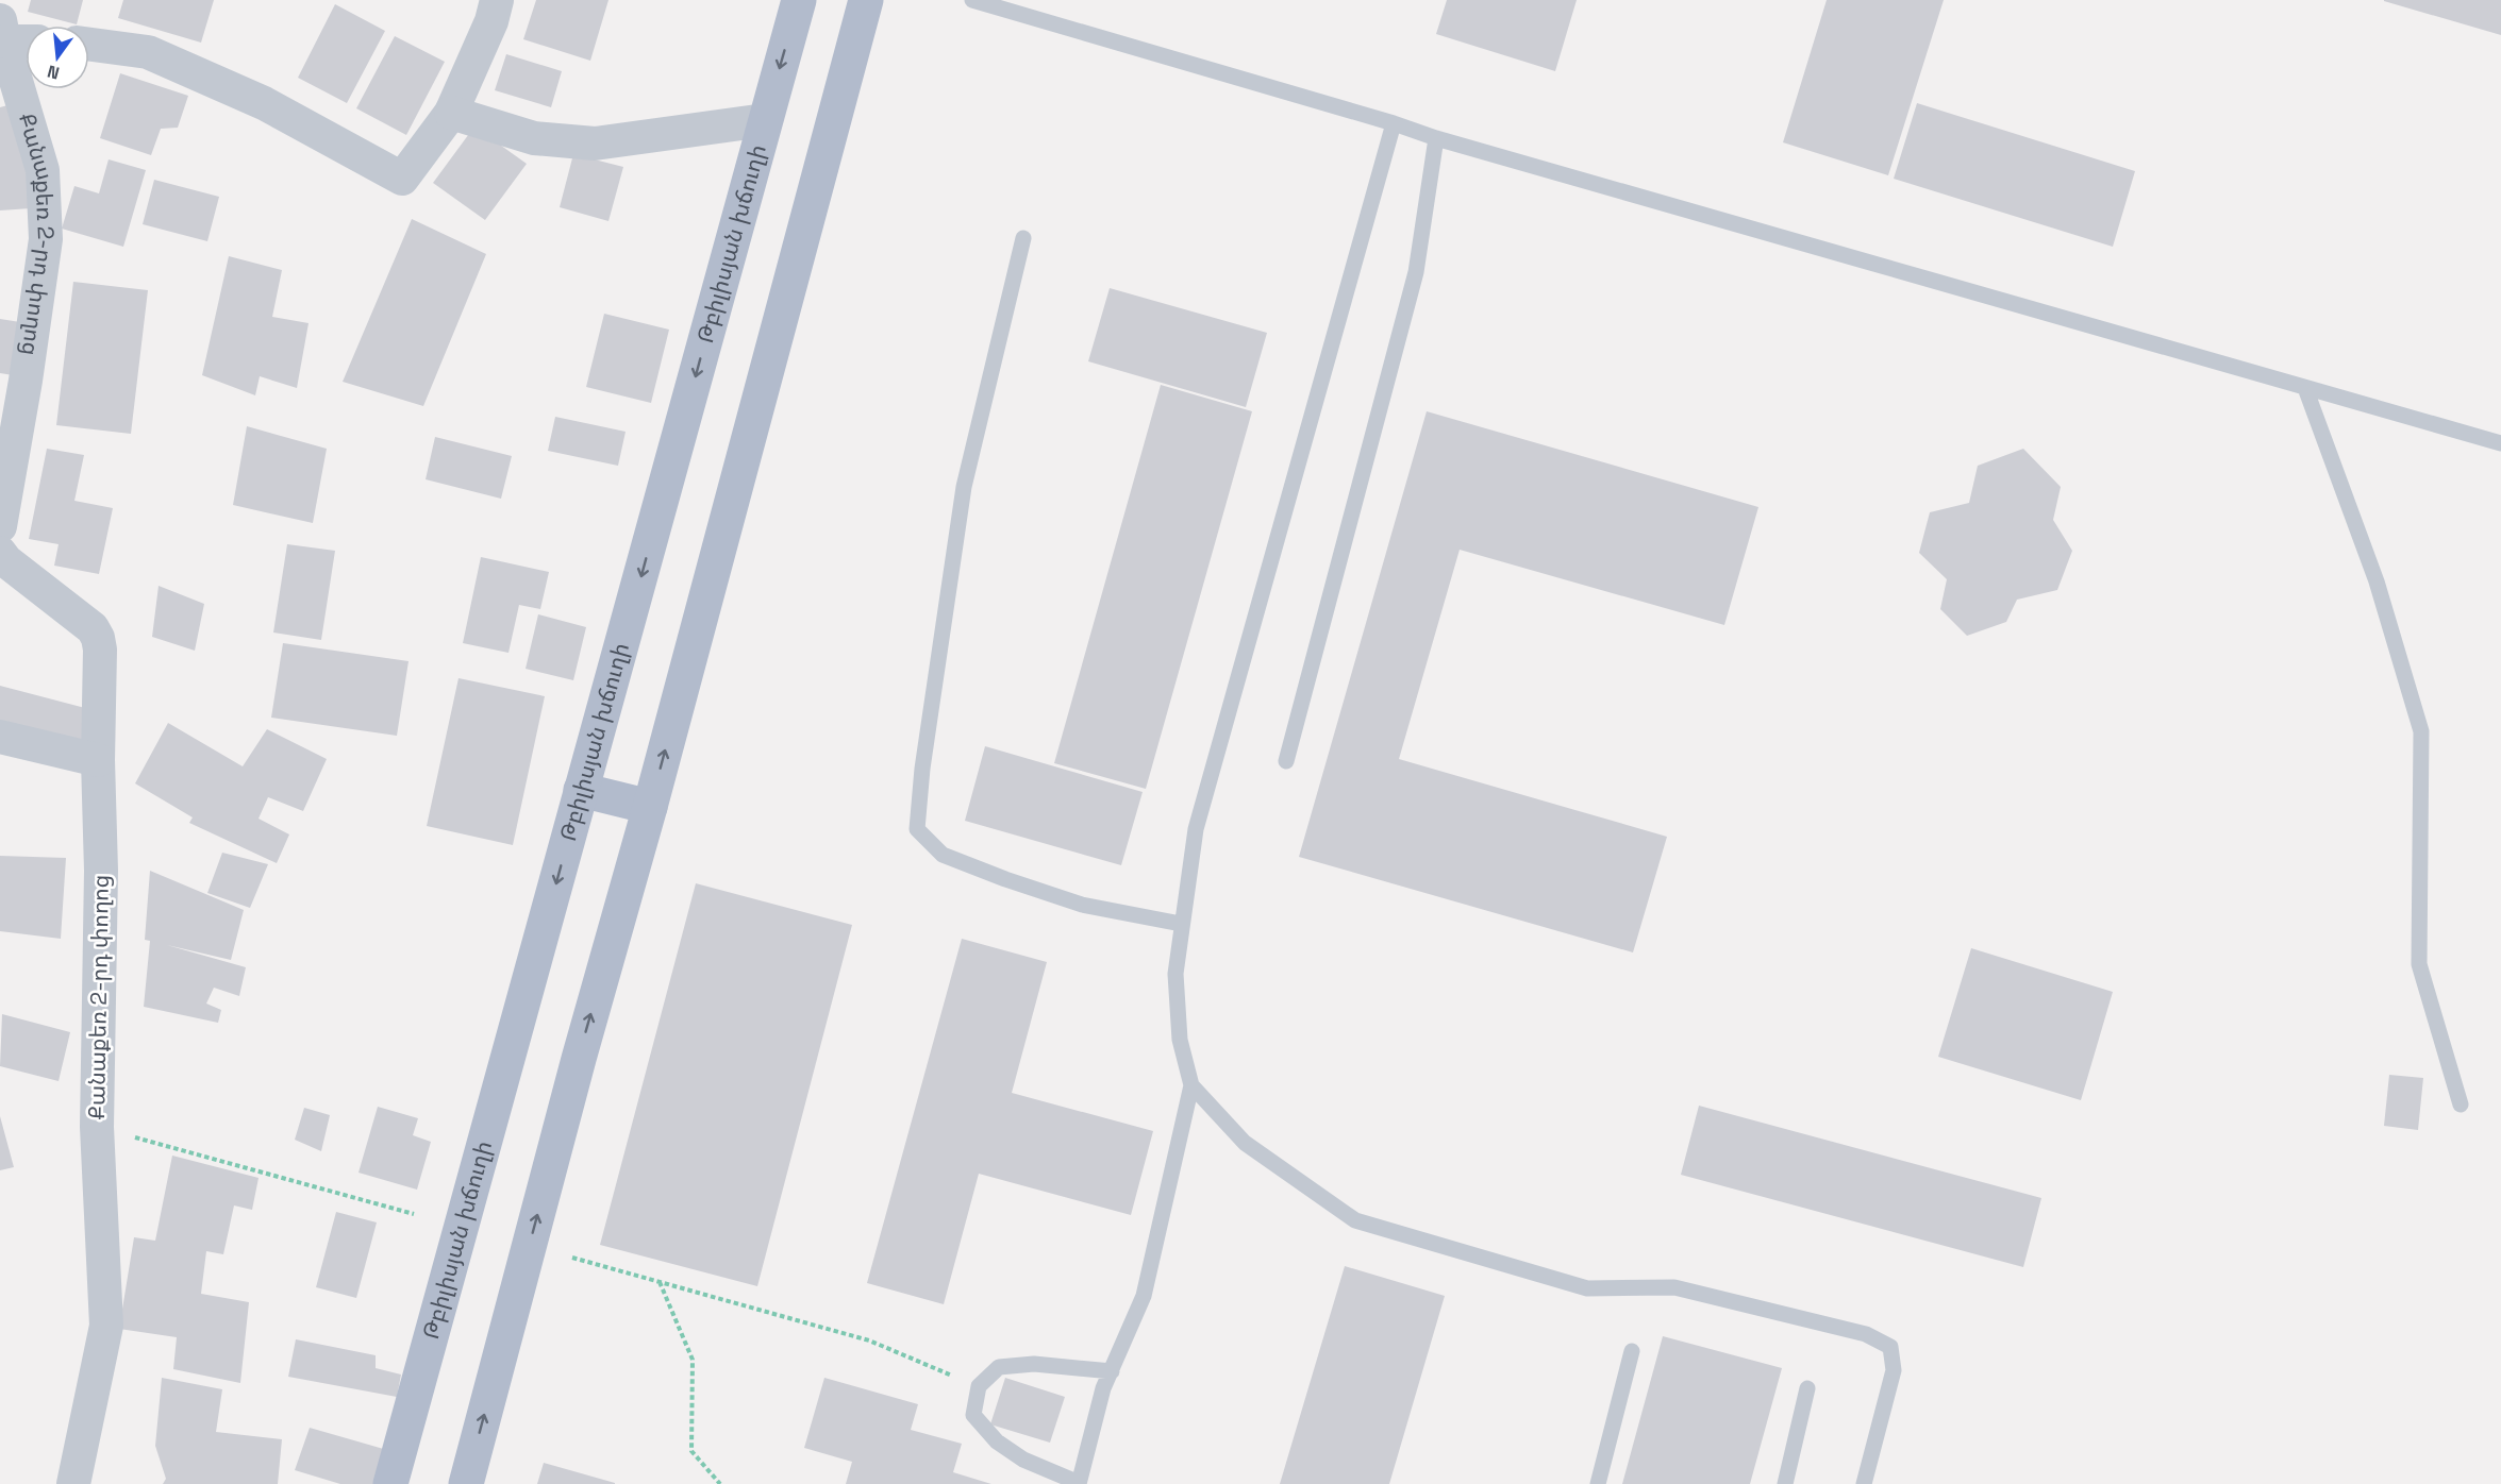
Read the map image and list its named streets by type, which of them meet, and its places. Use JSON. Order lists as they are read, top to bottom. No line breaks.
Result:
{"streets":{"main road":["Թբիլիսյան խճուղի"],"street":["Քանաքեռ 2-րդ փողոց"]},"north":"bottom"}
